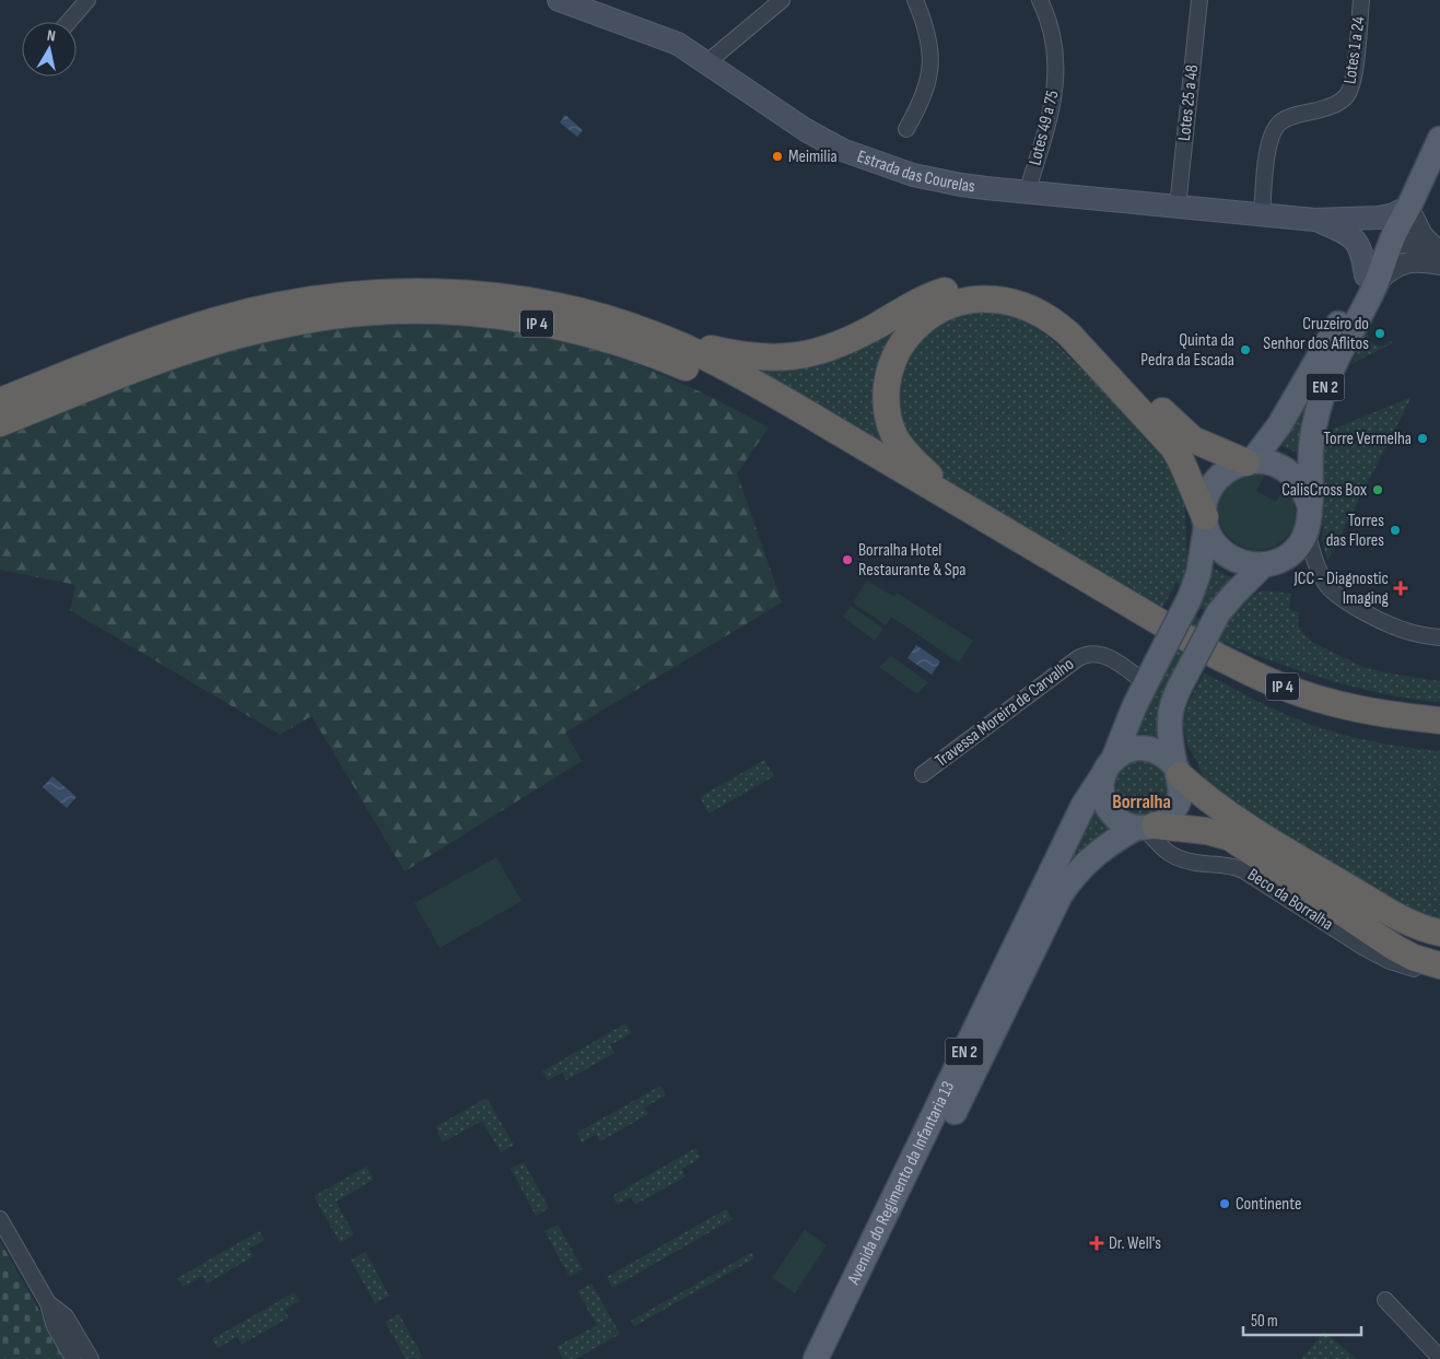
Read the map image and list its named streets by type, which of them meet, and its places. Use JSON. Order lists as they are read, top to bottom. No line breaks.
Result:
{"streets":{"highway":["IP 4"],"main road":["Estrada das Courelas","EN 2","Avenida do Regimento da Infantaria 13"],"street":["Lotes 1 a 24","Lotes 25 a 48","Lotes 49 a 75","Travessa Moreira de Carvalho","Beco da Borralha"]},"crossings":[["Lotes 1 a 24","Estrada das Courelas"],["Lotes 25 a 48","Estrada das Courelas"],["Lotes 49 a 75","Estrada das Courelas"],["EN 2","Travessa Moreira de Carvalho"],["EN 2","Beco da Borralha"],["EN 2","Avenida do Regimento da Infantaria 13"],["Beco da Borralha","Avenida do Regimento da Infantaria 13"]],"districts":["Borralha"],"places":{"other":["Meimilia","Cruzeiro do Senhor dos Aflitos","Quinta da Pedra da Escada","Torre Vermelha","CalisCross Box","Torres das Flores","Borralha Hotel Restaurante & Spa","Continente"],"health":["JCC - Diagnostic Imaging","Dr. Well's"]},"scale_bar":"50 m","north":"top"}
